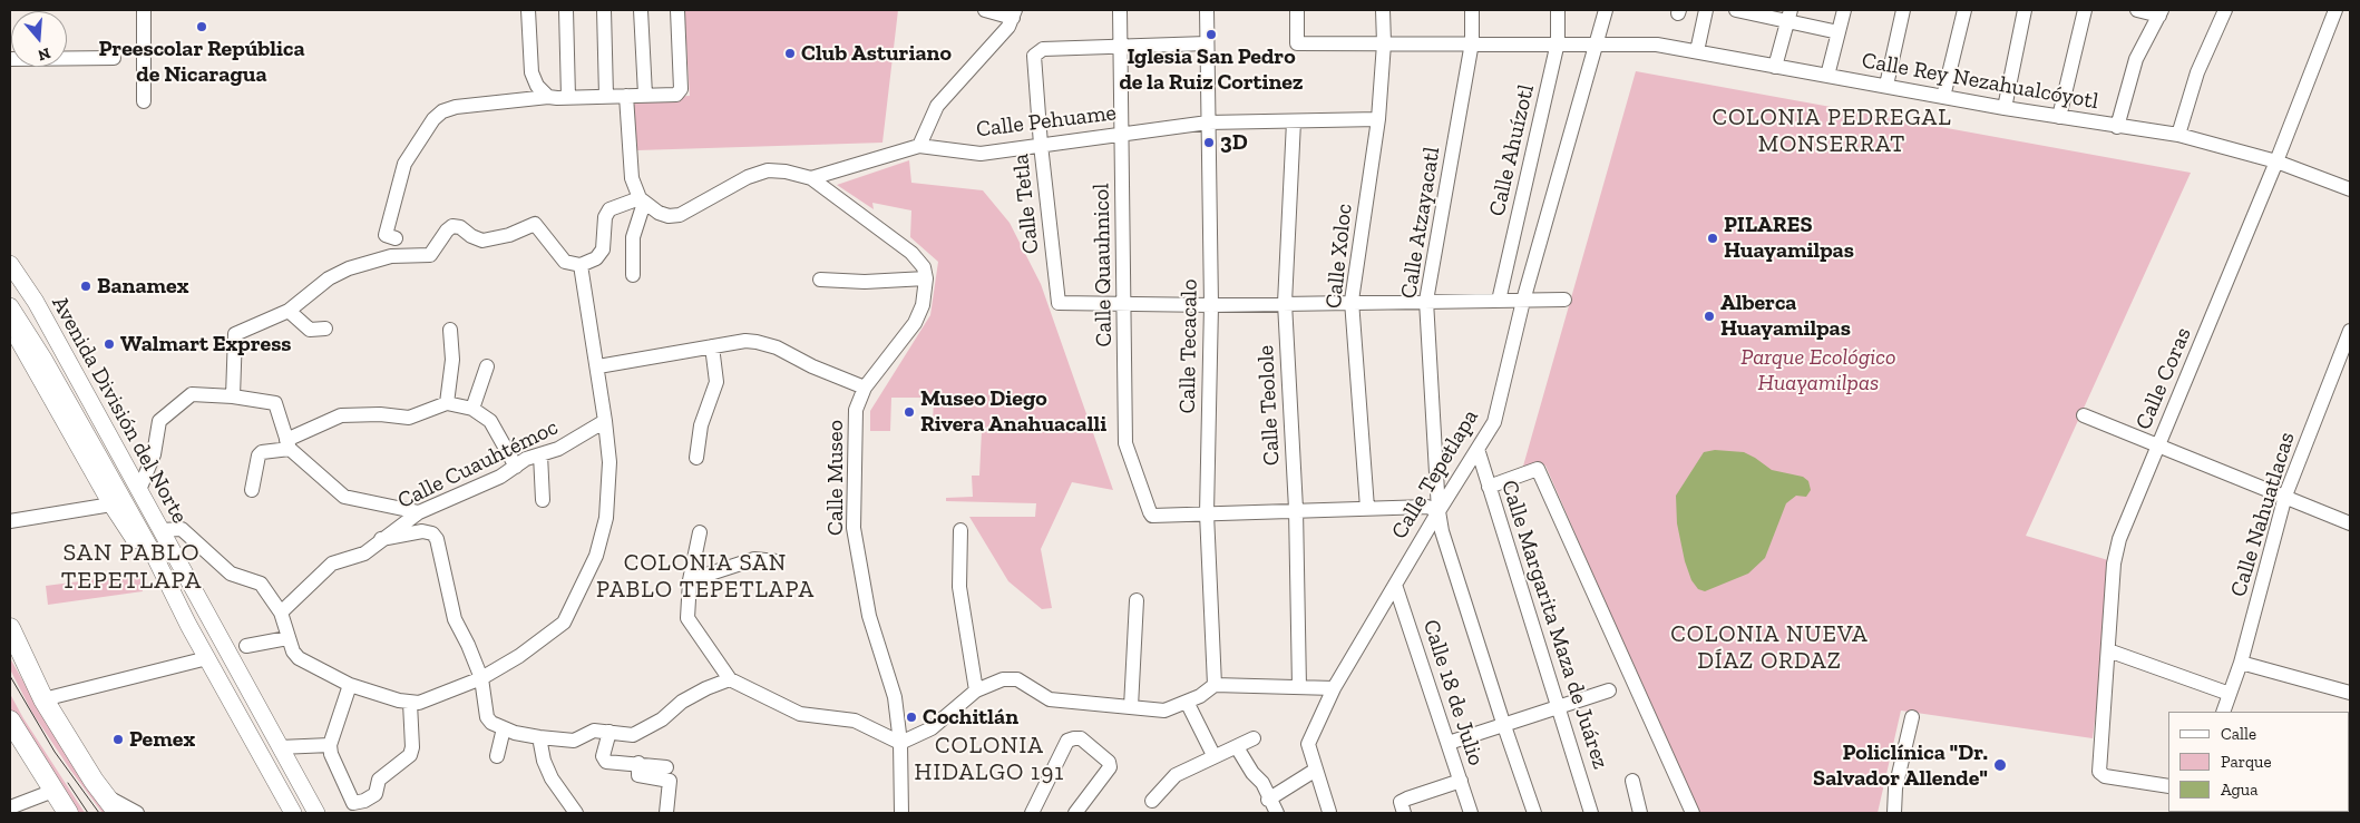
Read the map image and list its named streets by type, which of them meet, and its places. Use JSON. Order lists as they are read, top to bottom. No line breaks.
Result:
{"streets":{"main road":["Avenida División del Norte"],"street":["Calle Rey Nezahualcóyotl","Calle Pehuame","Calle Ahuízotl","Calle Tetla","Calle Atzayacatl","Calle Xoloc","Calle Quauhnicol","Calle Tecacalo","Calle Coras","Calle Teolole","Calle Cuauhtémoc","Calle Tepetlapa","Calle Museo","Calle Nahuatlacas","Calle Margarita Maza de Juárez","Calle 18 de Julio"]},"crossings":[["Calle Rey Nezahualcóyotl","Calle Ahuízotl"],["Calle Rey Nezahualcóyotl","Calle Atzayacatl"],["Calle Rey Nezahualcóyotl","Calle Xoloc"],["Calle Rey Nezahualcóyotl","Calle Coras"],["Calle Rey Nezahualcóyotl","Calle Tepetlapa"],["Calle Pehuame","Calle Tetla"],["Calle Pehuame","Calle Xoloc"],["Calle Pehuame","Calle Quauhnicol"],["Calle Pehuame","Calle Tecacalo"],["Calle Pehuame","Calle Teolole"],["Calle Tetla","Calle Quauhnicol"],["Calle Atzayacatl","Calle Tepetlapa"],["Calle Quauhnicol","Calle Tecacalo"],["Calle Tepetlapa","Calle Margarita Maza de Juárez"],["Calle Tepetlapa","Calle 18 de Julio"]],"districts":["COLONIA PEDREGAL MONSERRAT","SAN PABLO TEPETLAPA","COLONIA SAN PABLO TEPETLAPA","COLONIA NUEVA DÍAZ ORDAZ","COLONIA HIDALGO 191"],"parks":["Parque Ecológico Huayamilpas"],"places":["Preescolar República de Nicaragua","Iglesia San Pedro de la Ruiz Cortinez","Club Asturiano","3D","PILARES Huayamilpas","Banamex","Alberca Huayamilpas","Walmart Express","Museo Diego Rivera Anahuacalli","Cochitlán","Pemex","Policlínica \"Dr. Salvador Allende\""],"legend":["Calle","Parque","Agua"],"north":"bottom"}
